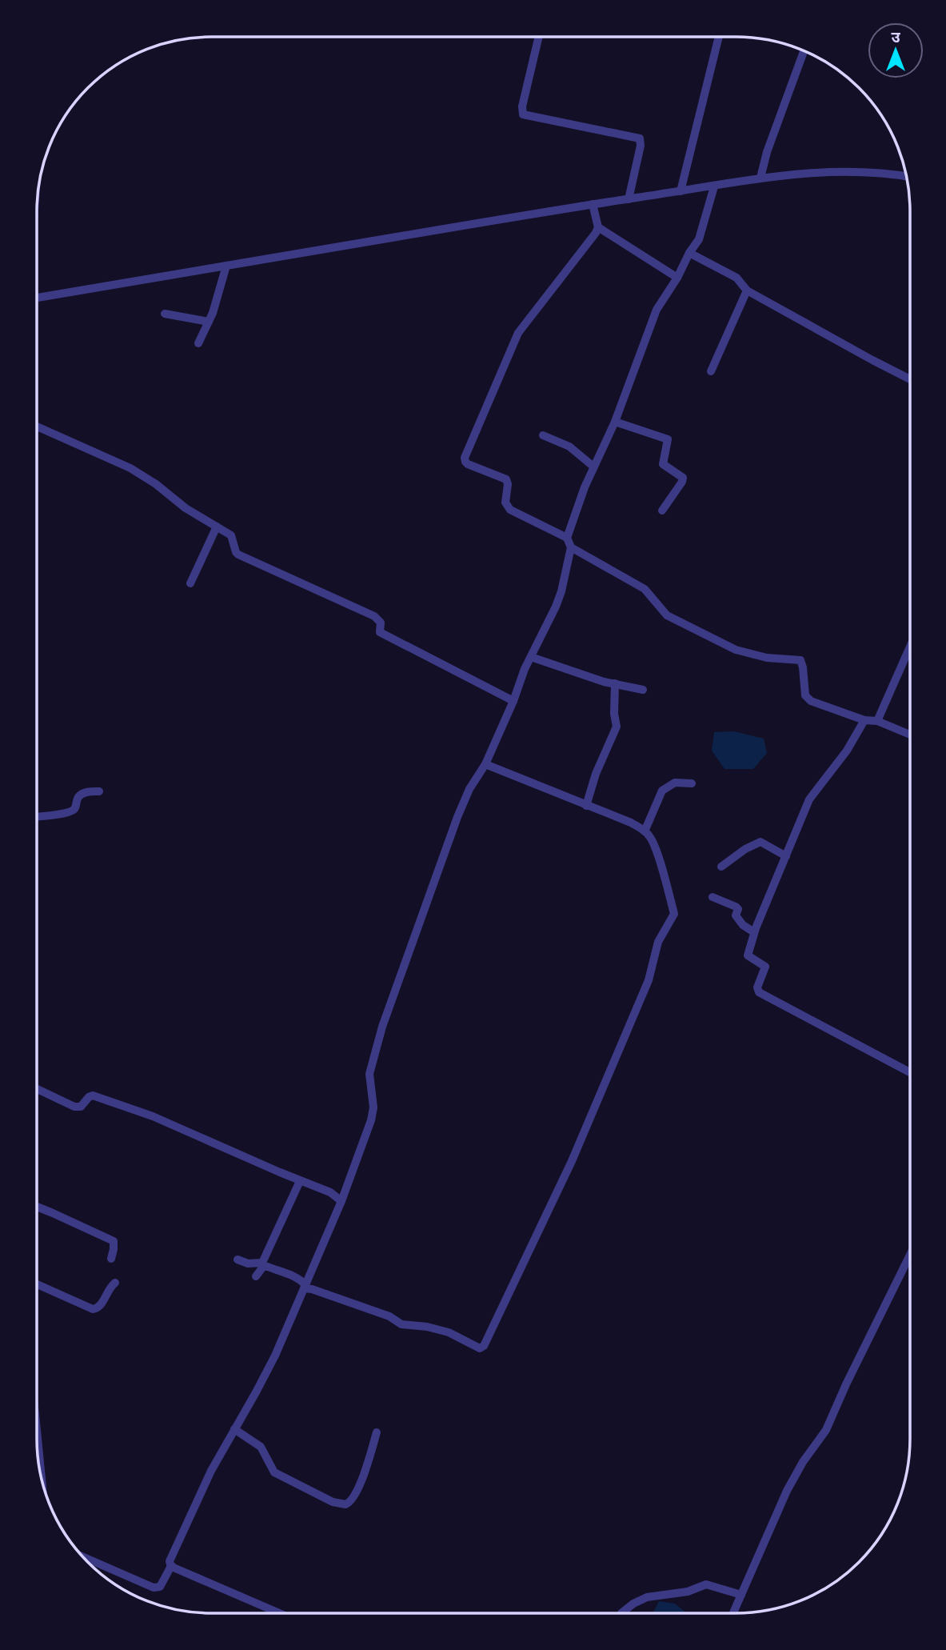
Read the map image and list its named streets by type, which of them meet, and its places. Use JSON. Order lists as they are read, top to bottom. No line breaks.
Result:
{"north":"top"}
